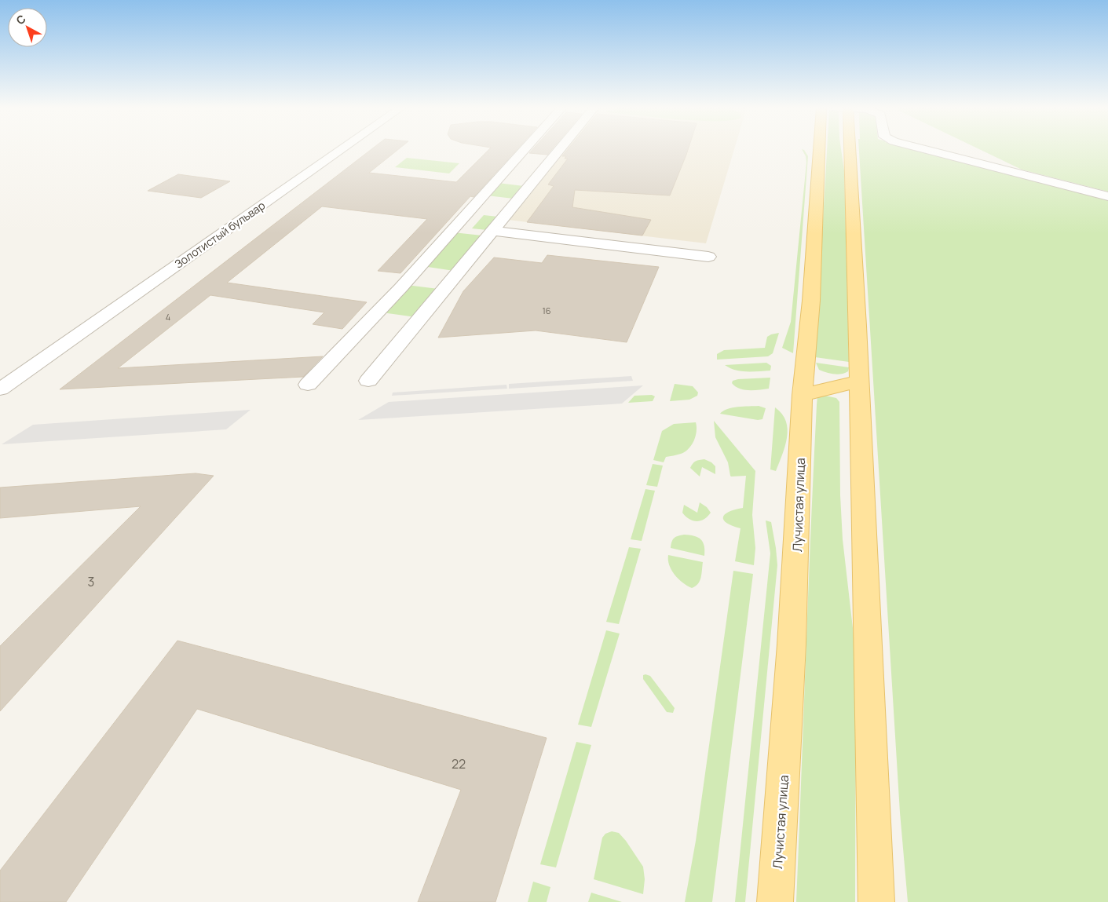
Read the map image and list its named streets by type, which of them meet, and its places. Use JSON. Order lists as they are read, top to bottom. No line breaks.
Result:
{"streets":{"main road":["Лучистая улица"],"street":["Золотистый бульвар"]},"house_numbers":["16","4","3","22"],"north":"top left"}
